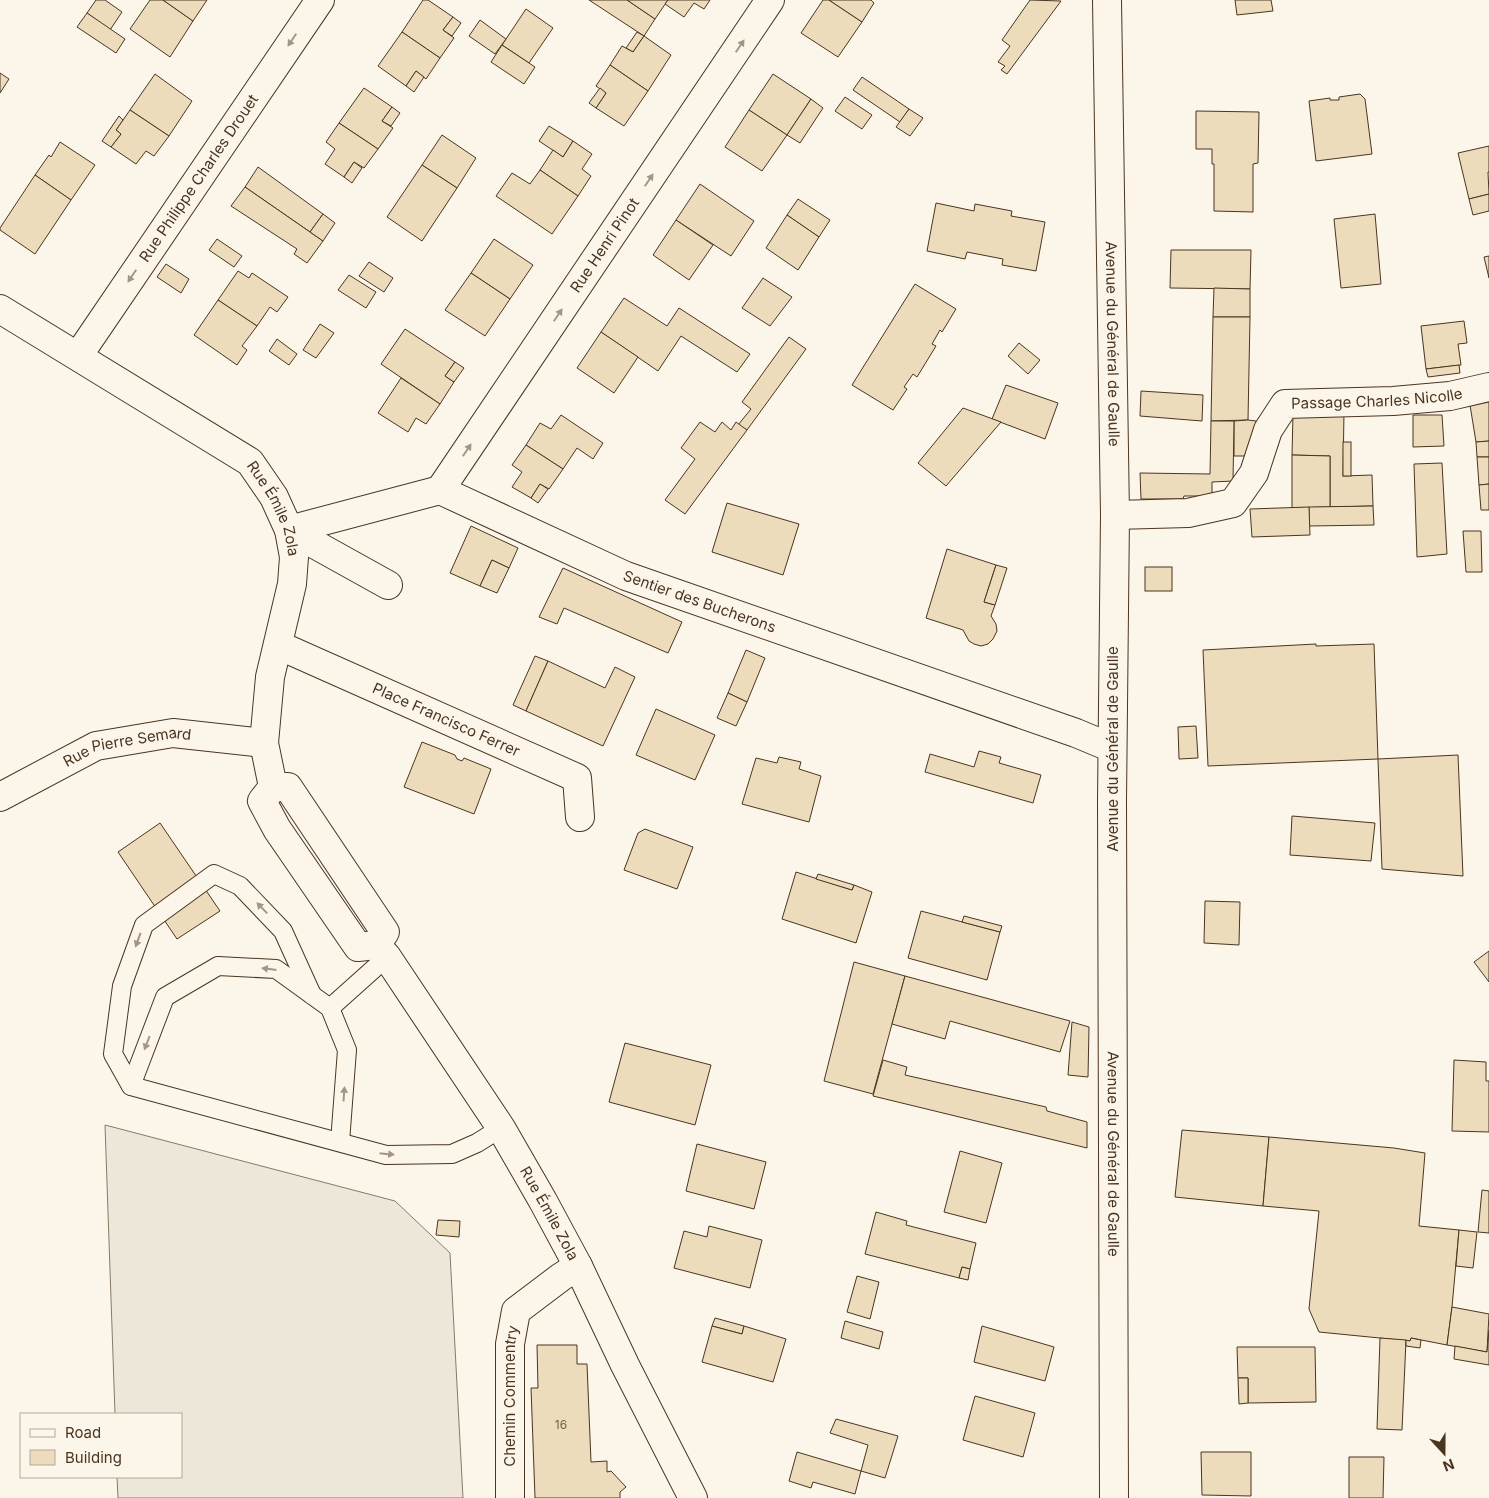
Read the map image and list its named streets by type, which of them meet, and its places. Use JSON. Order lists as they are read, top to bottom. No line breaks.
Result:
{"streets":{"street":["Rue Philippe Charles Drouet","Rue Henri Pinot","Avenue du Général de Gaulle","Passage Charles Nicolle","Rue Émile Zola","Sentier des Bucherons","Place Francisco Ferrer","Rue Pierre Semard","Chemin Commentry"]},"crossings":[["Rue Philippe Charles Drouet","Rue Émile Zola"],["Rue Henri Pinot","Sentier des Bucherons"],["Avenue du Général de Gaulle","Passage Charles Nicolle"],["Avenue du Général de Gaulle","Sentier des Bucherons"],["Rue Émile Zola","Place Francisco Ferrer"],["Rue Émile Zola","Rue Pierre Semard"],["Rue Émile Zola","Chemin Commentry"]],"one_way":["Rue Philippe Charles Drouet","Rue Henri Pinot"],"house_numbers":["16"],"legend":["Road","Building"],"north":"bottom"}
